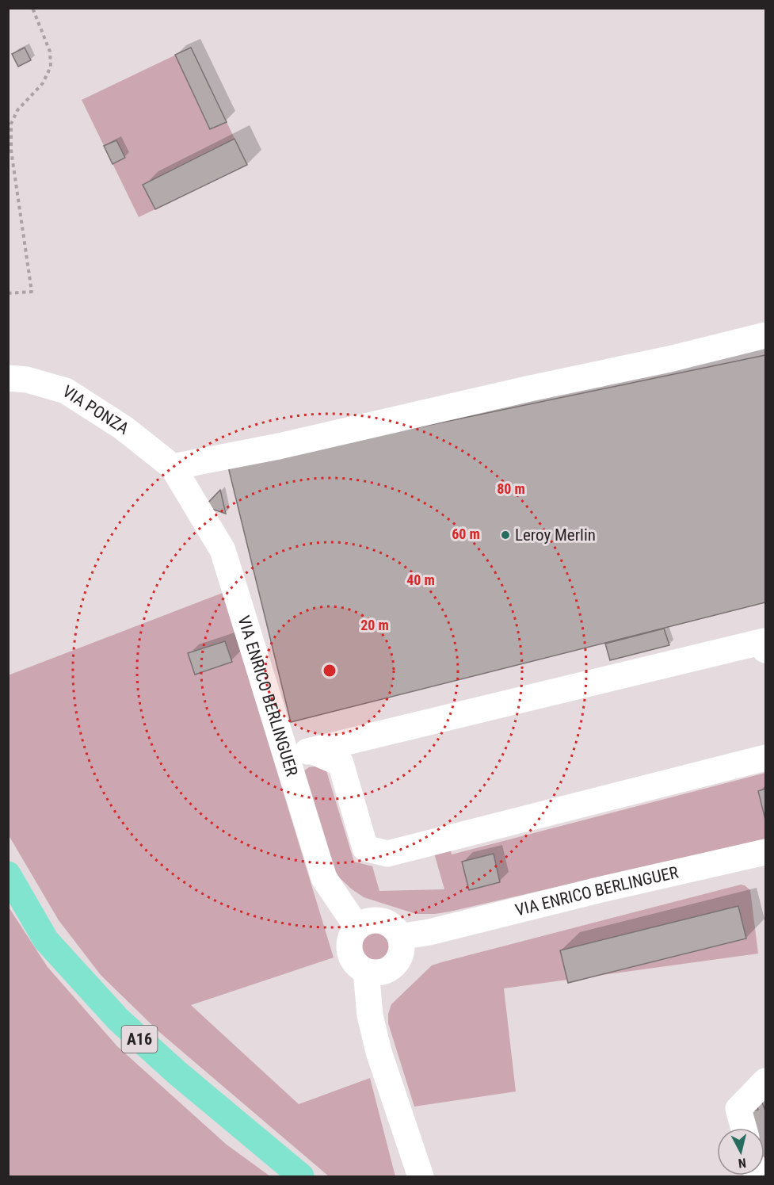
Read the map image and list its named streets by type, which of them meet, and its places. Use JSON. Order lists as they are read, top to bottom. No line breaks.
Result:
{"streets":{"highway":["A16"],"lane":["VIA PONZA","VIA ENRICO BERLINGUER"]},"crossings":[["VIA PONZA","VIA ENRICO BERLINGUER"]],"places":["Leroy Merlin"],"north":"bottom","rings":["80 m","60 m","40 m","20 m"]}
